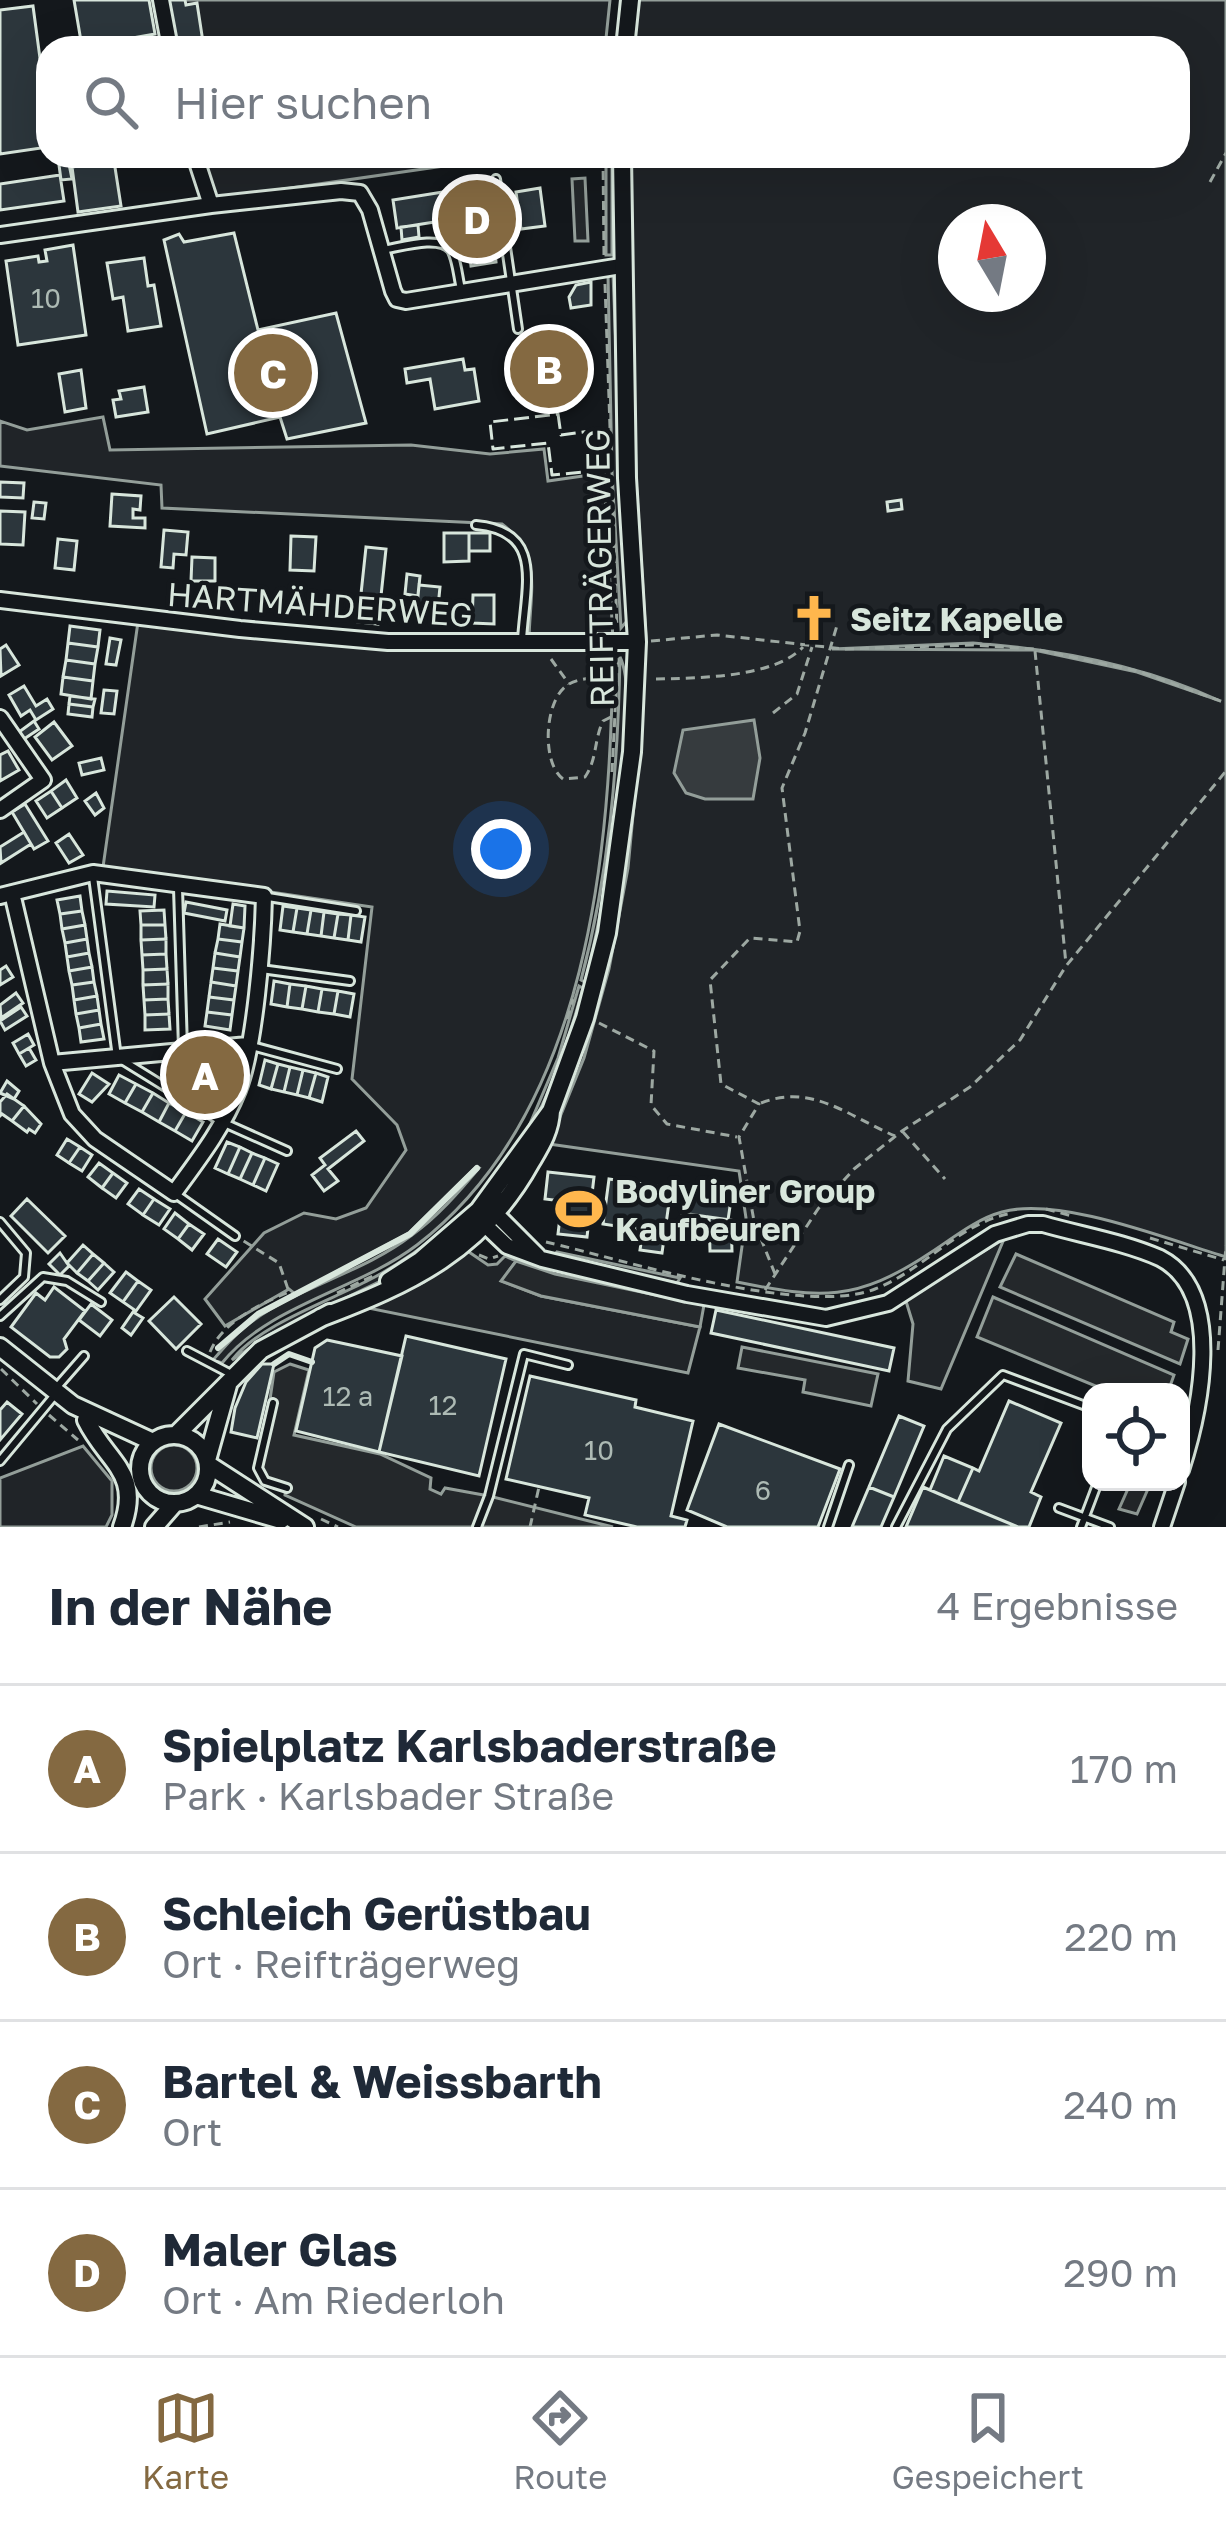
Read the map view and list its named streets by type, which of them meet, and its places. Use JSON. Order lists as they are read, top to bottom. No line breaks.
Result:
{"streets":{"street":["REIFTRÄGERWEG","HARTMÄHDERWEG"]},"crossings":[["REIFTRÄGERWEG","HARTMÄHDERWEG"]],"places":{"church":["Seitz Kapelle"],"sports":["Bodyliner Group Kaufbeuren"]},"house_numbers":["10","12 a","12","10","6"],"north":"top","page":{"search":"Hier suchen","pins":["D","B","C","A"],"heading":["In der Nähe","4 Ergebnisse"],"list":[{"mark":"A","name":"Spielplatz Karlsbaderstraße","note":"Park · Karlsbader Straße","value":"170 m"},{"mark":"B","name":"Schleich Gerüstbau","note":"Ort · Reifträgerweg","value":"220 m"},{"mark":"C","name":"Bartel & Weissbarth","note":"Ort","value":"240 m"},{"mark":"D","name":"Maler Glas","note":"Ort · Am Riederloh","value":"290 m"}],"nav":["Karte","Route","Gespeichert"]}}
